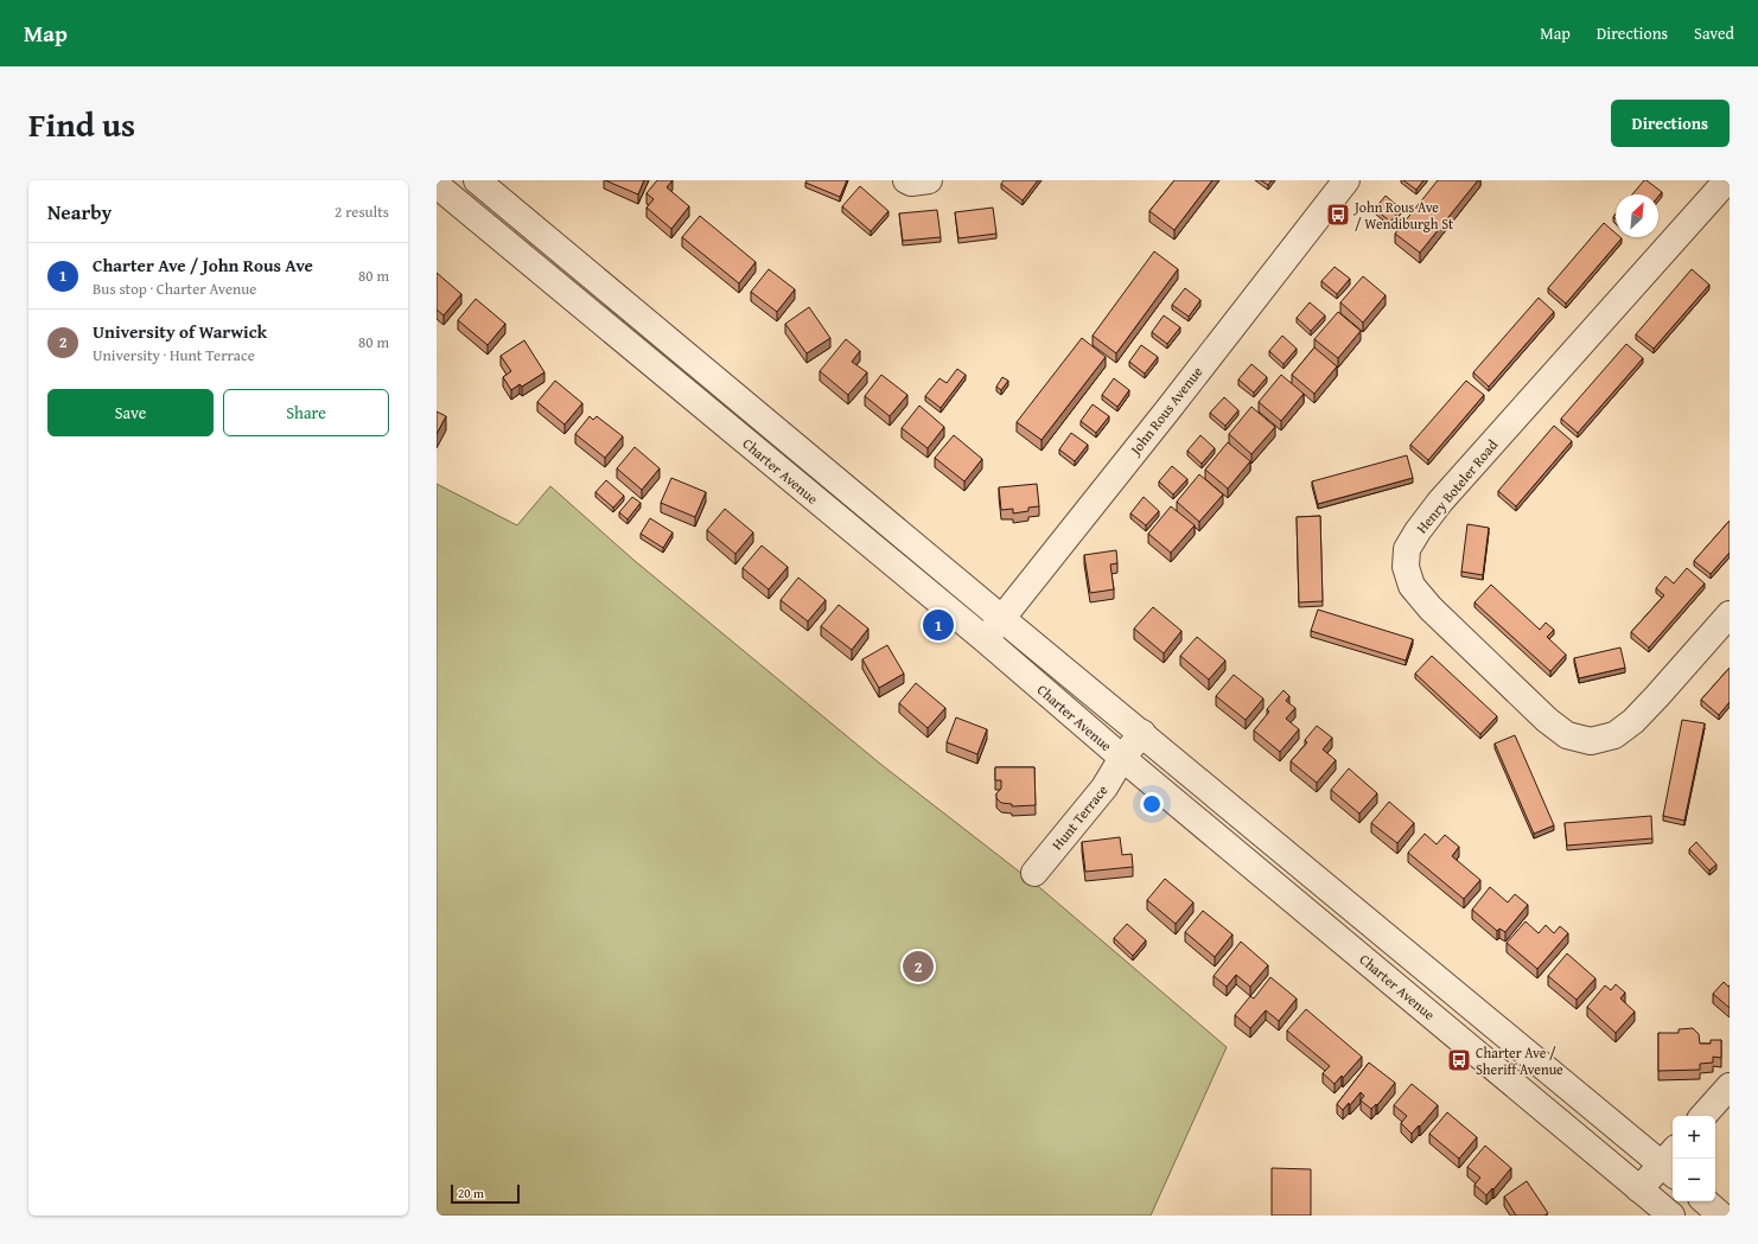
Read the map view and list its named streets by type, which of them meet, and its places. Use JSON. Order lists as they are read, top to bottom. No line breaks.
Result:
{"streets":{"street":["John Rous Avenue","Charter Avenue","Henry Boteler Road","Hunt Terrace"]},"crossings":[["John Rous Avenue","Charter Avenue"],["Charter Avenue","Hunt Terrace"]],"places":{"bus stop":["John Rous Ave / Wendiburgh St","Charter Ave / Sheriff Avenue"]},"scale_bar":"20 m","north":"top right","page":{"header":"Map","nav":["Map","Directions","Saved"],"title":"Find us","buttons":["Directions",["Save","Share"]],"heading":["Nearby","2 results"],"list":[{"mark":"1","name":"Charter Ave / John Rous Ave","note":"Bus stop · Charter Avenue","value":"80 m"},{"mark":"2","name":"University of Warwick","note":"University · Hunt Terrace","value":"80 m"}],"pins":["1","2"],"map_buttons":["+","−"],"scale":"20 m"}}
